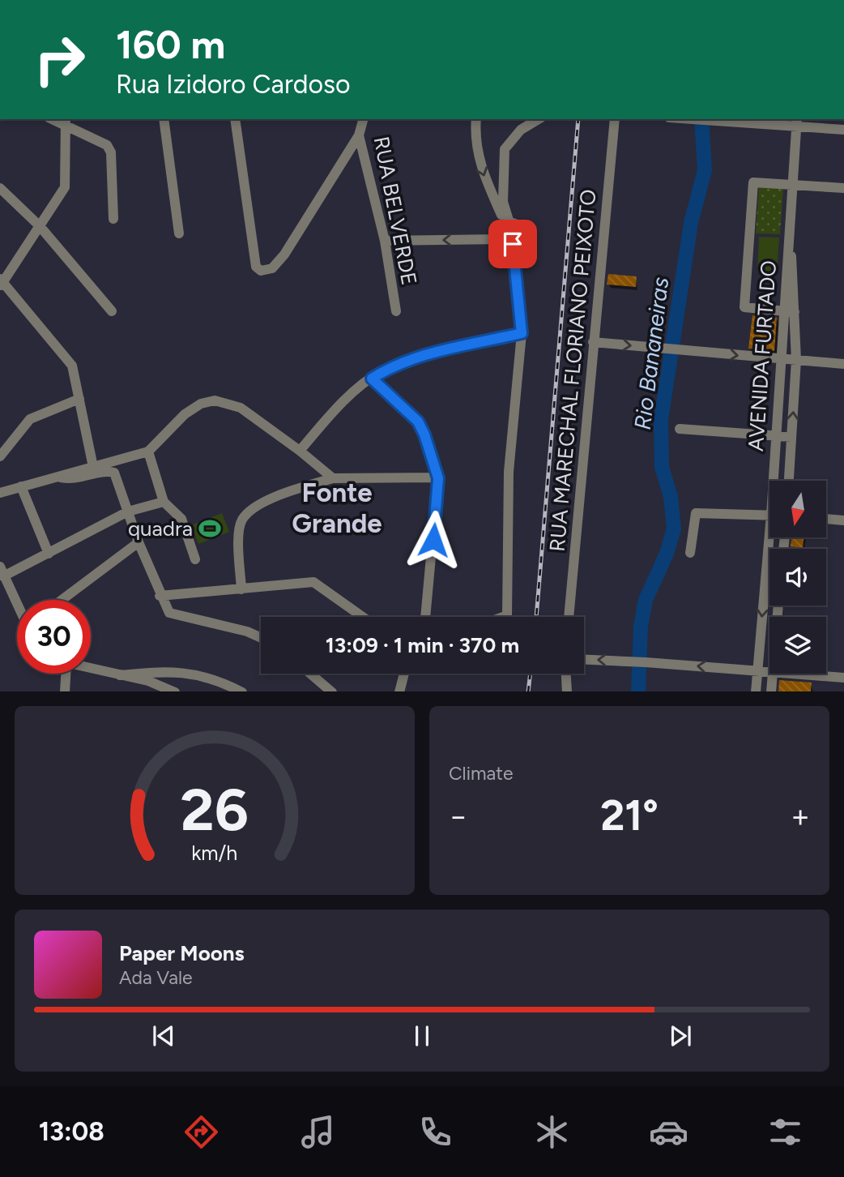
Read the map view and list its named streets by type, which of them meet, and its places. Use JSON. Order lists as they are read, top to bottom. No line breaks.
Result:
{"streets":{"street":["RUA BELVERDE","AVENIDA FURTADO","RUA MARECHAL FLORIANO PEIXOTO"]},"districts":["Fonte Grande"],"water":["Rio Bananeiras"],"places":{"sports":["quadra"]},"north":"bottom","page":{"turn":["160 m","Rua Izidoro Cardoso"],"limit":"30","trip":"13:09 · 1 min · 370 m","tile":"Climate","heat":["−","21°","+"],"song":["Paper Moons","Ada Vale"],"tabs":"13:08","gauge":["26","km/h"]}}
